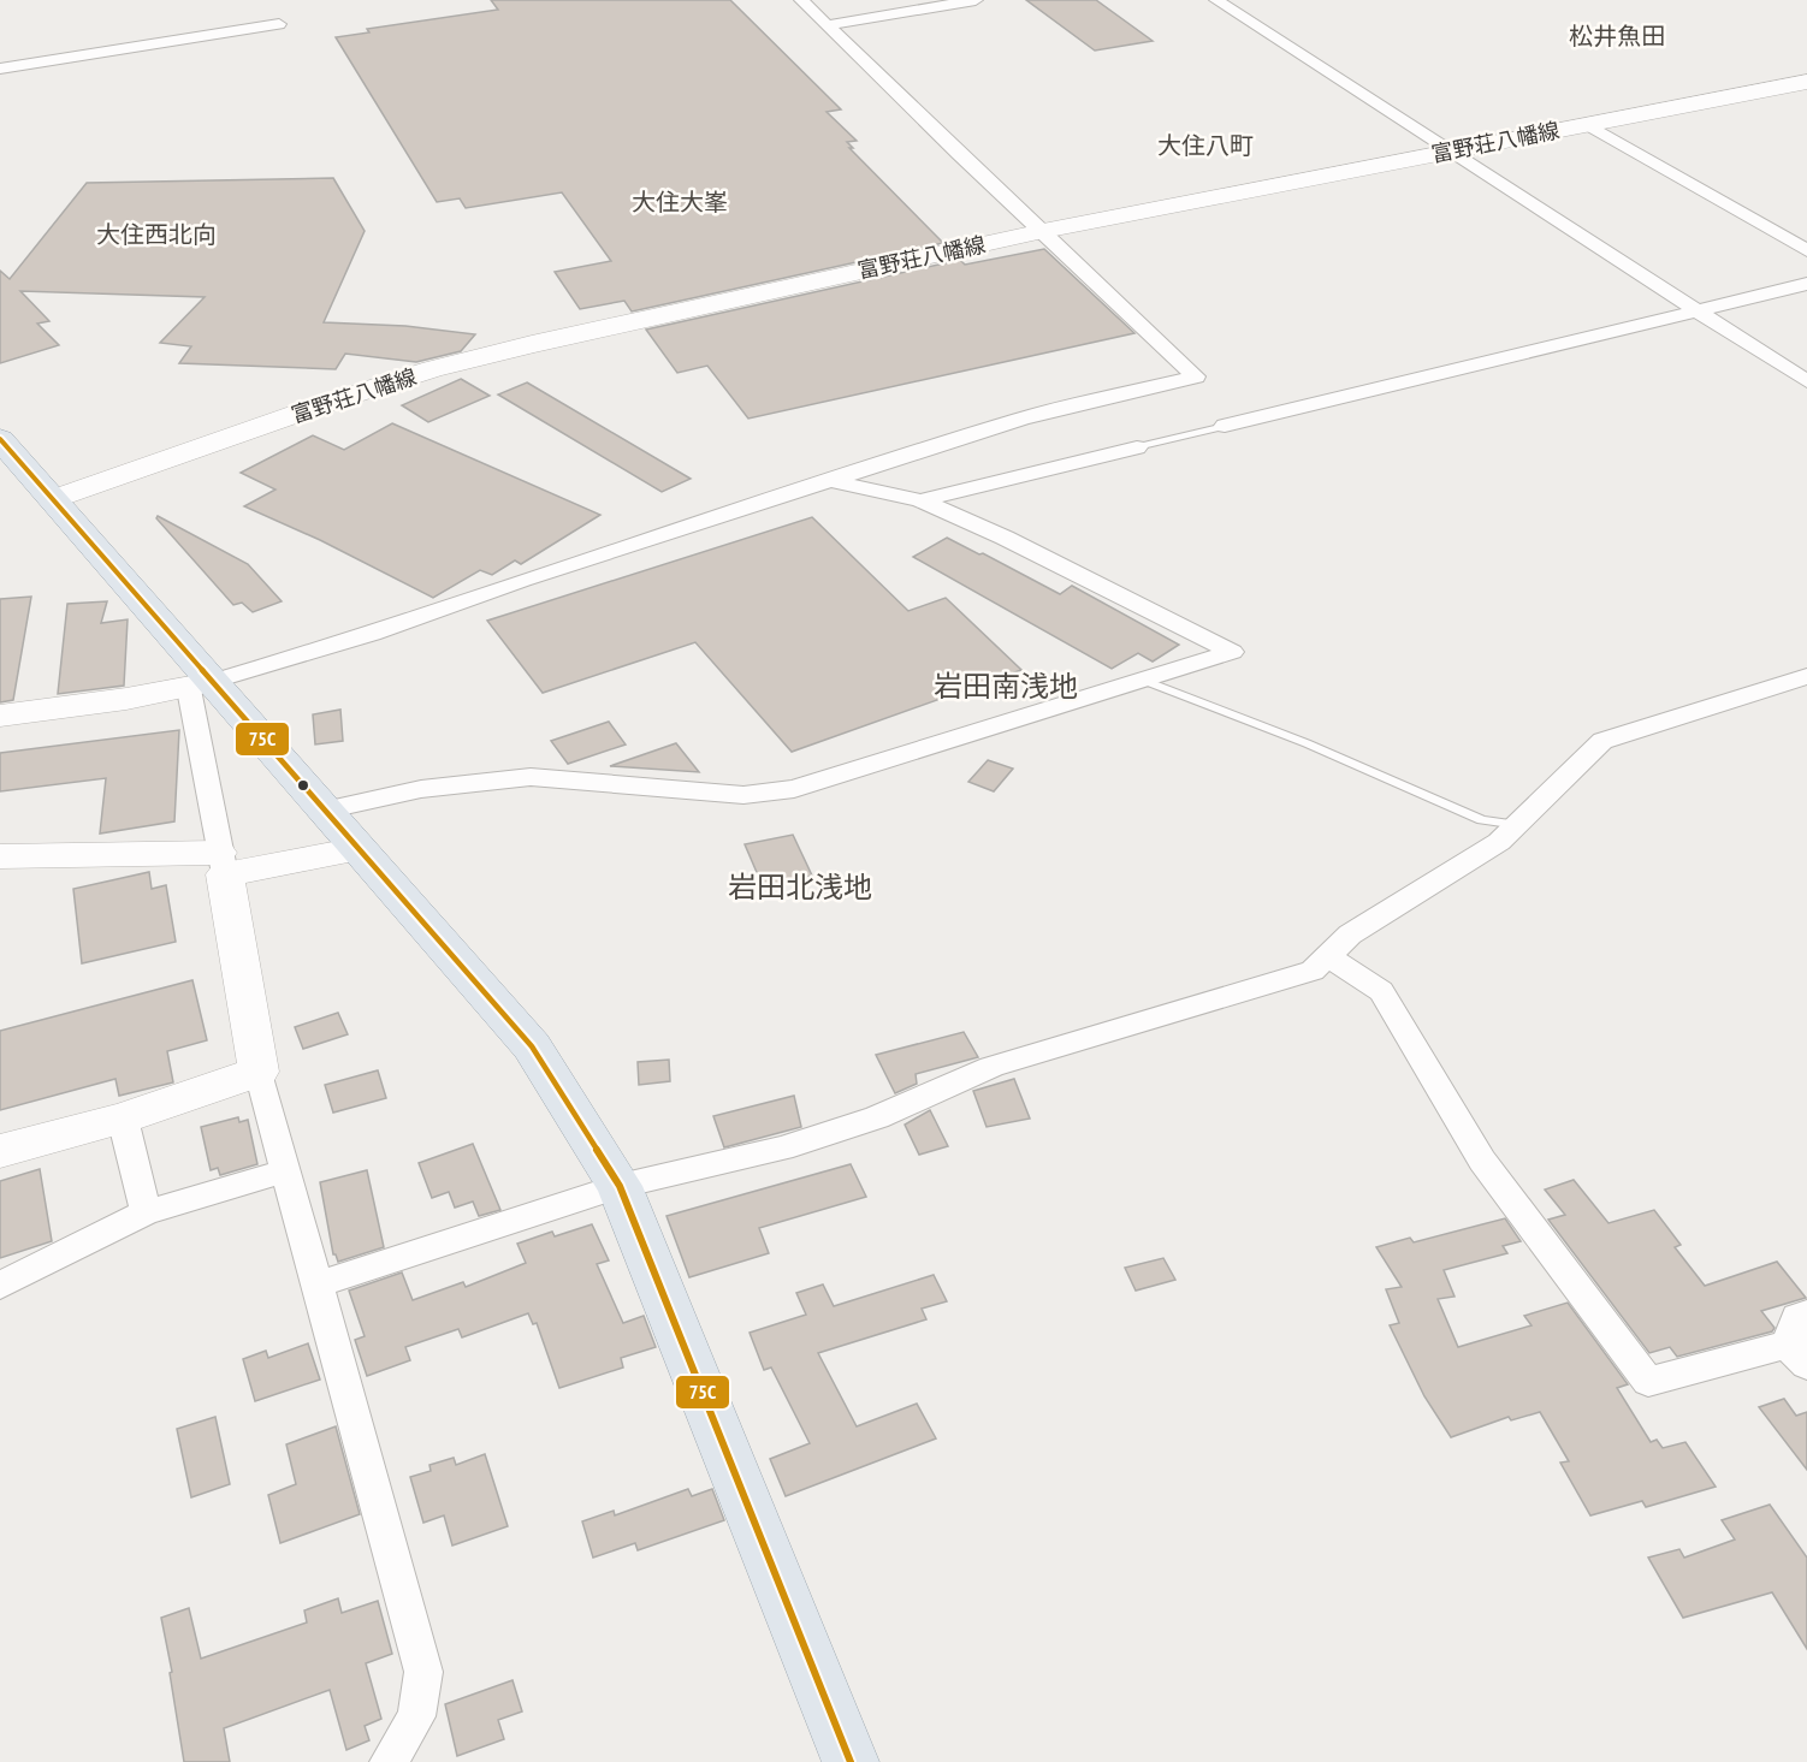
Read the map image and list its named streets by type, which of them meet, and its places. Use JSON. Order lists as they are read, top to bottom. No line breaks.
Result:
{"streets":{"main road":["富野荘八幡線"]},"districts":["松井魚田","大住八町","大住大峯","大住西北向","岩田南浅地","岩田北浅地"],"lines":["transit line 75C"]}
